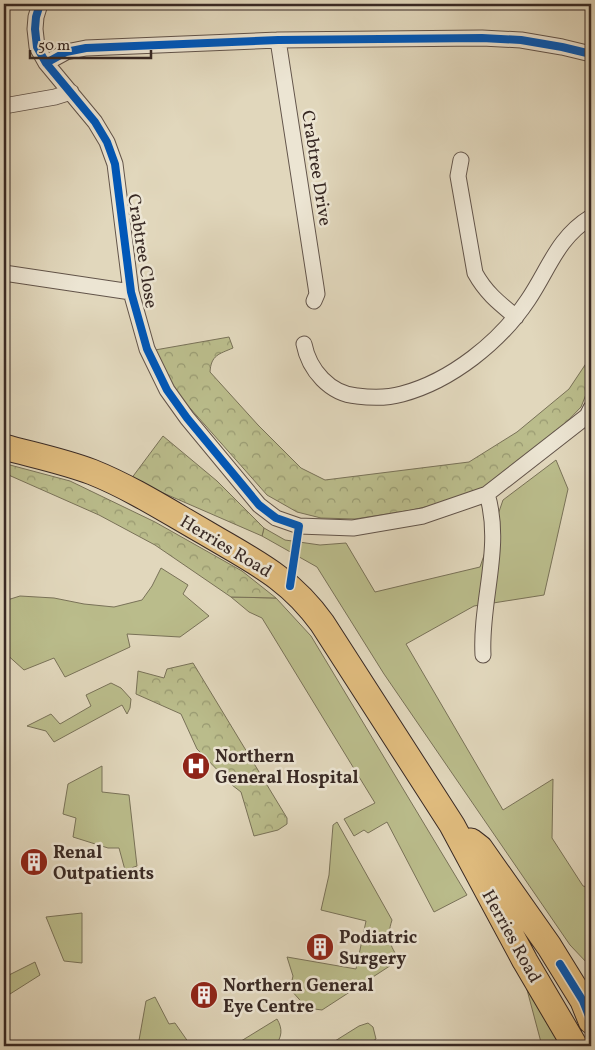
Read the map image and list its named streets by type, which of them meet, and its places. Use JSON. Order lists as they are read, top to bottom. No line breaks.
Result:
{"streets":{"main road":["Herries Road"],"street":["Crabtree Drive","Crabtree Close"]},"places":{"hospital":["Northern General Hospital"],"building":["Renal Outpatients","Podiatric Surgery","Northern General Eye Centre"]},"scale_bar":"50 m"}
